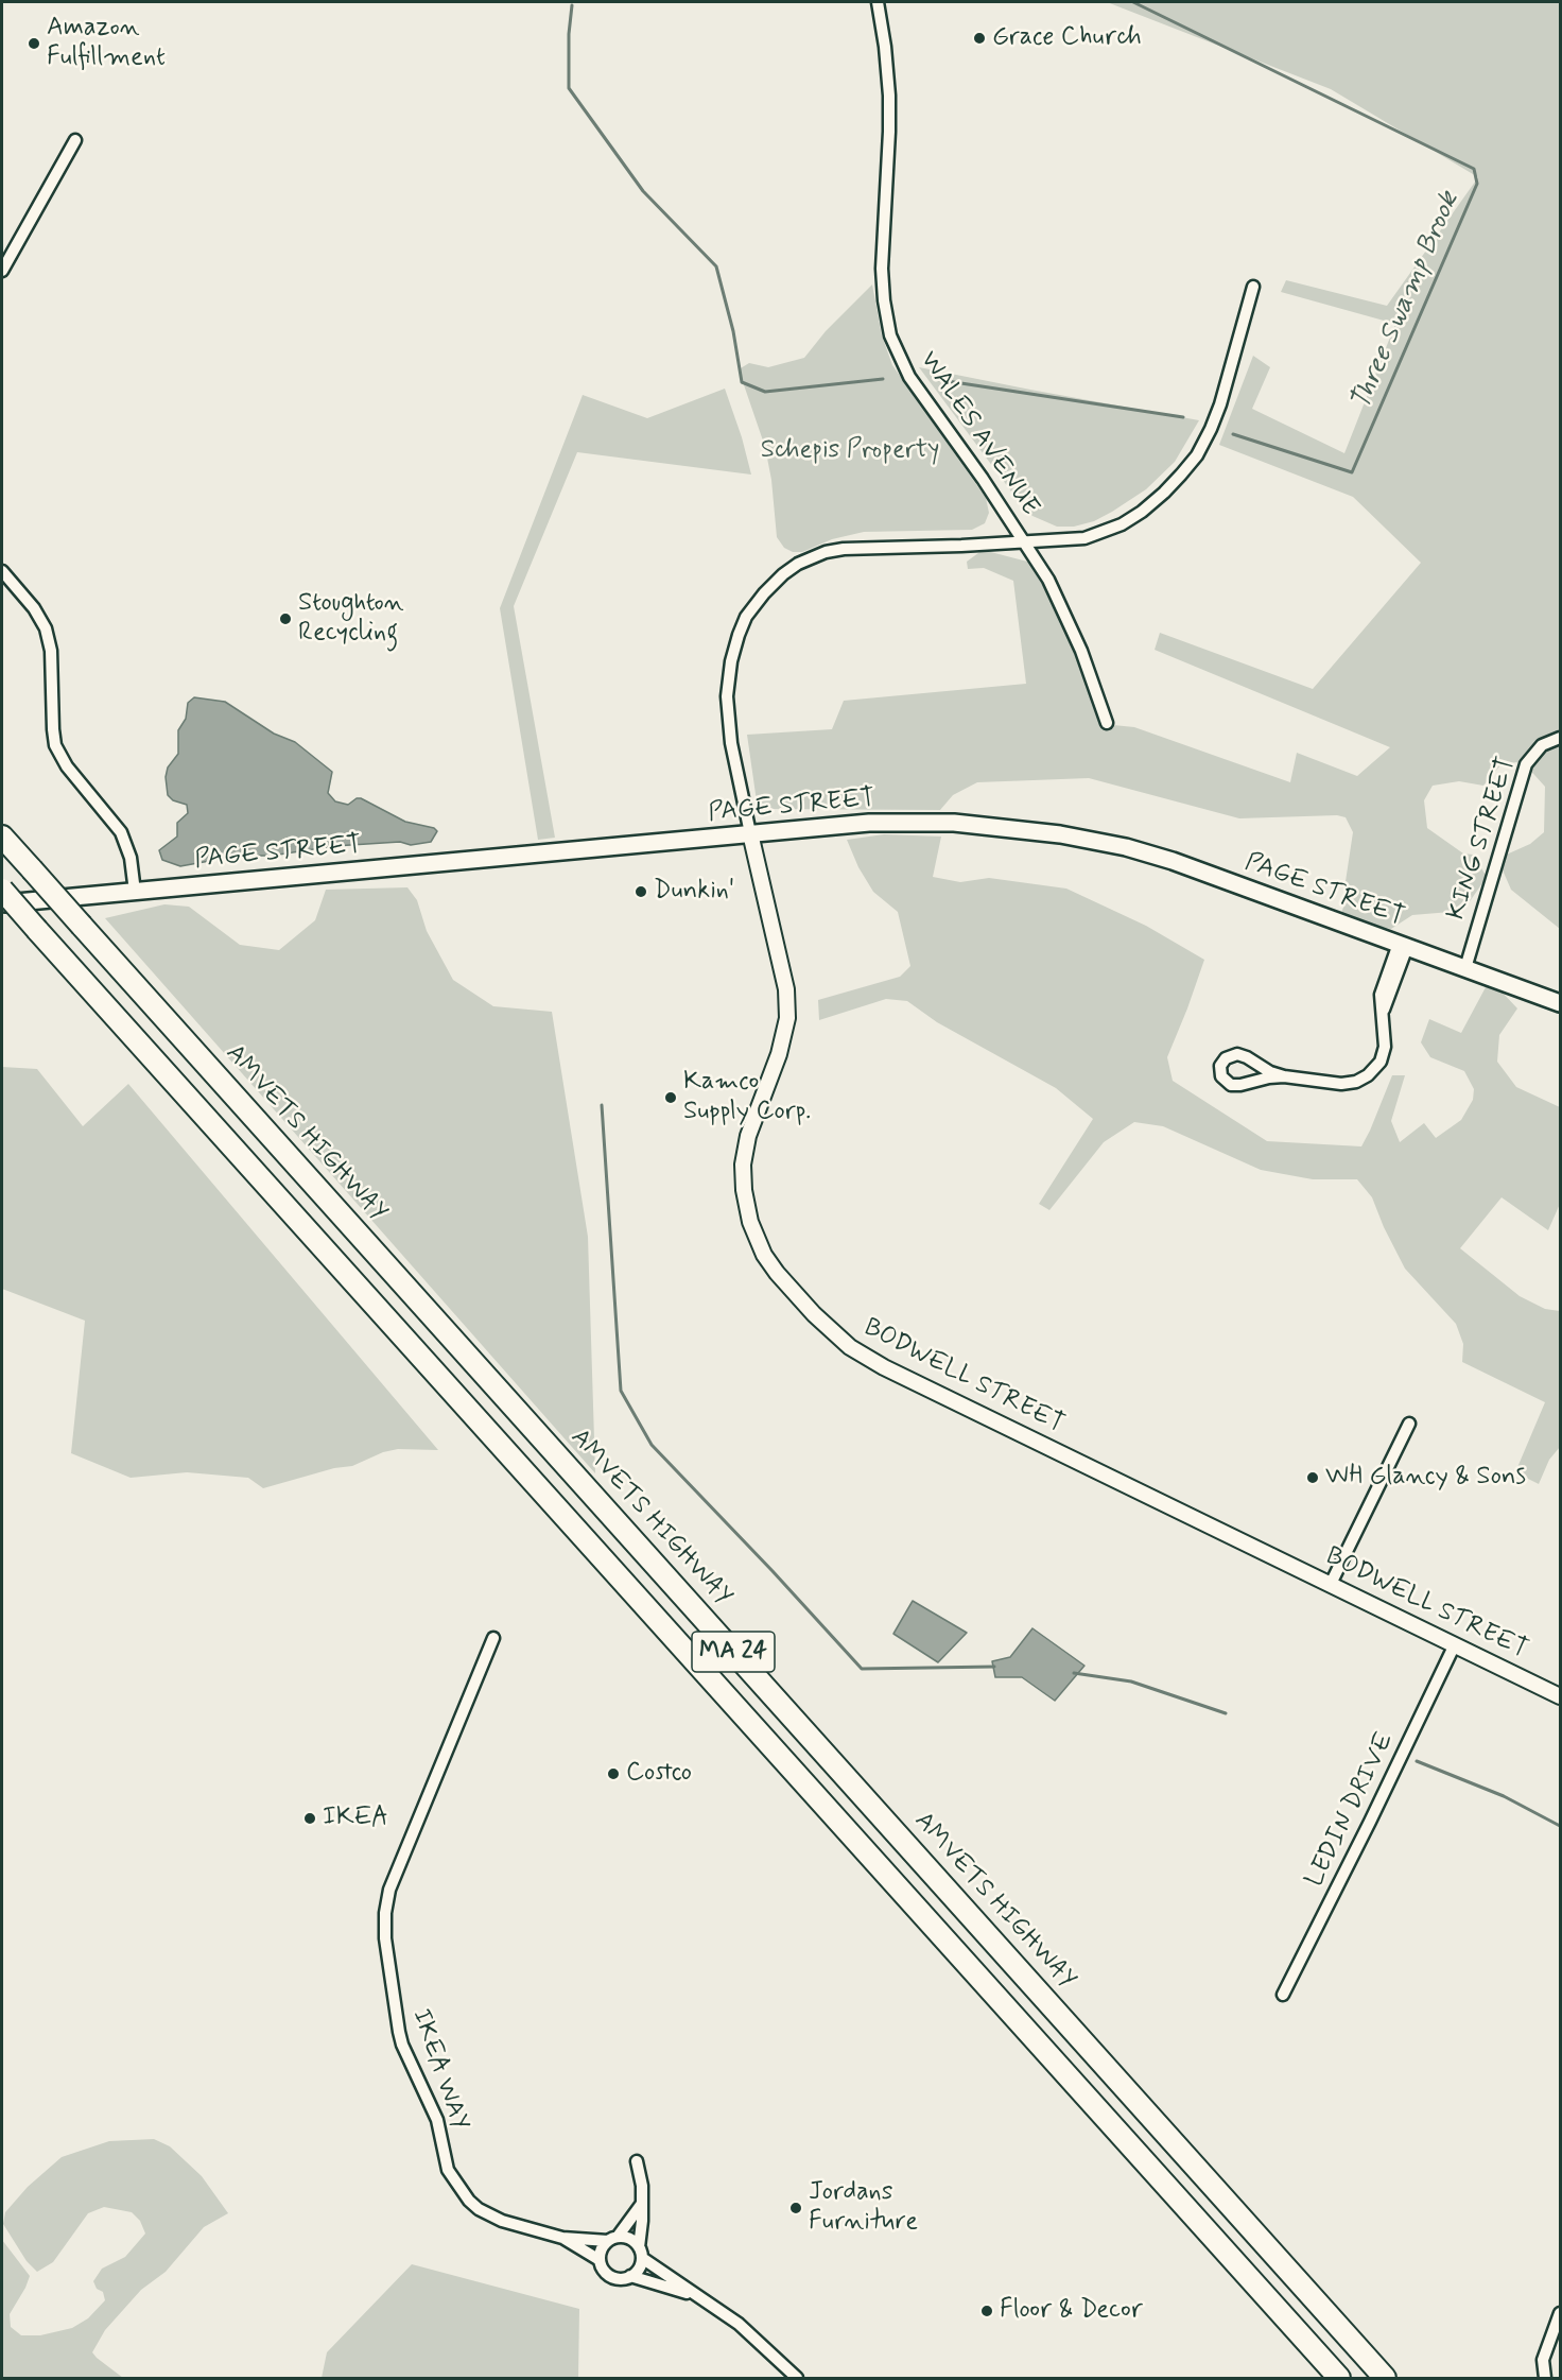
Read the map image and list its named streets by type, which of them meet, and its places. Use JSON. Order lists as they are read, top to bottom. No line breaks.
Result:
{"streets":{"highway":["AMVETS HIGHWAY","MA 24"],"main road":["PAGE STREET"],"street":["WALES AVENUE","KING STREET","BODWELL STREET","LEDIN DRIVE","IKEA WAY"]},"crossings":[["PAGE STREET","KING STREET"],["PAGE STREET","BODWELL STREET"],["BODWELL STREET","LEDIN DRIVE"]],"water":["Three Swamp Brook"],"parks":["Schepis Property"],"places":["Grace Church","Amazon Fulfillment","Stoughton Recycling","Dunkin'","Kamco Supply Corp.","WH Glancy & Sons","Costco","IKEA","Jordans Furniture","Floor & Decor"]}
